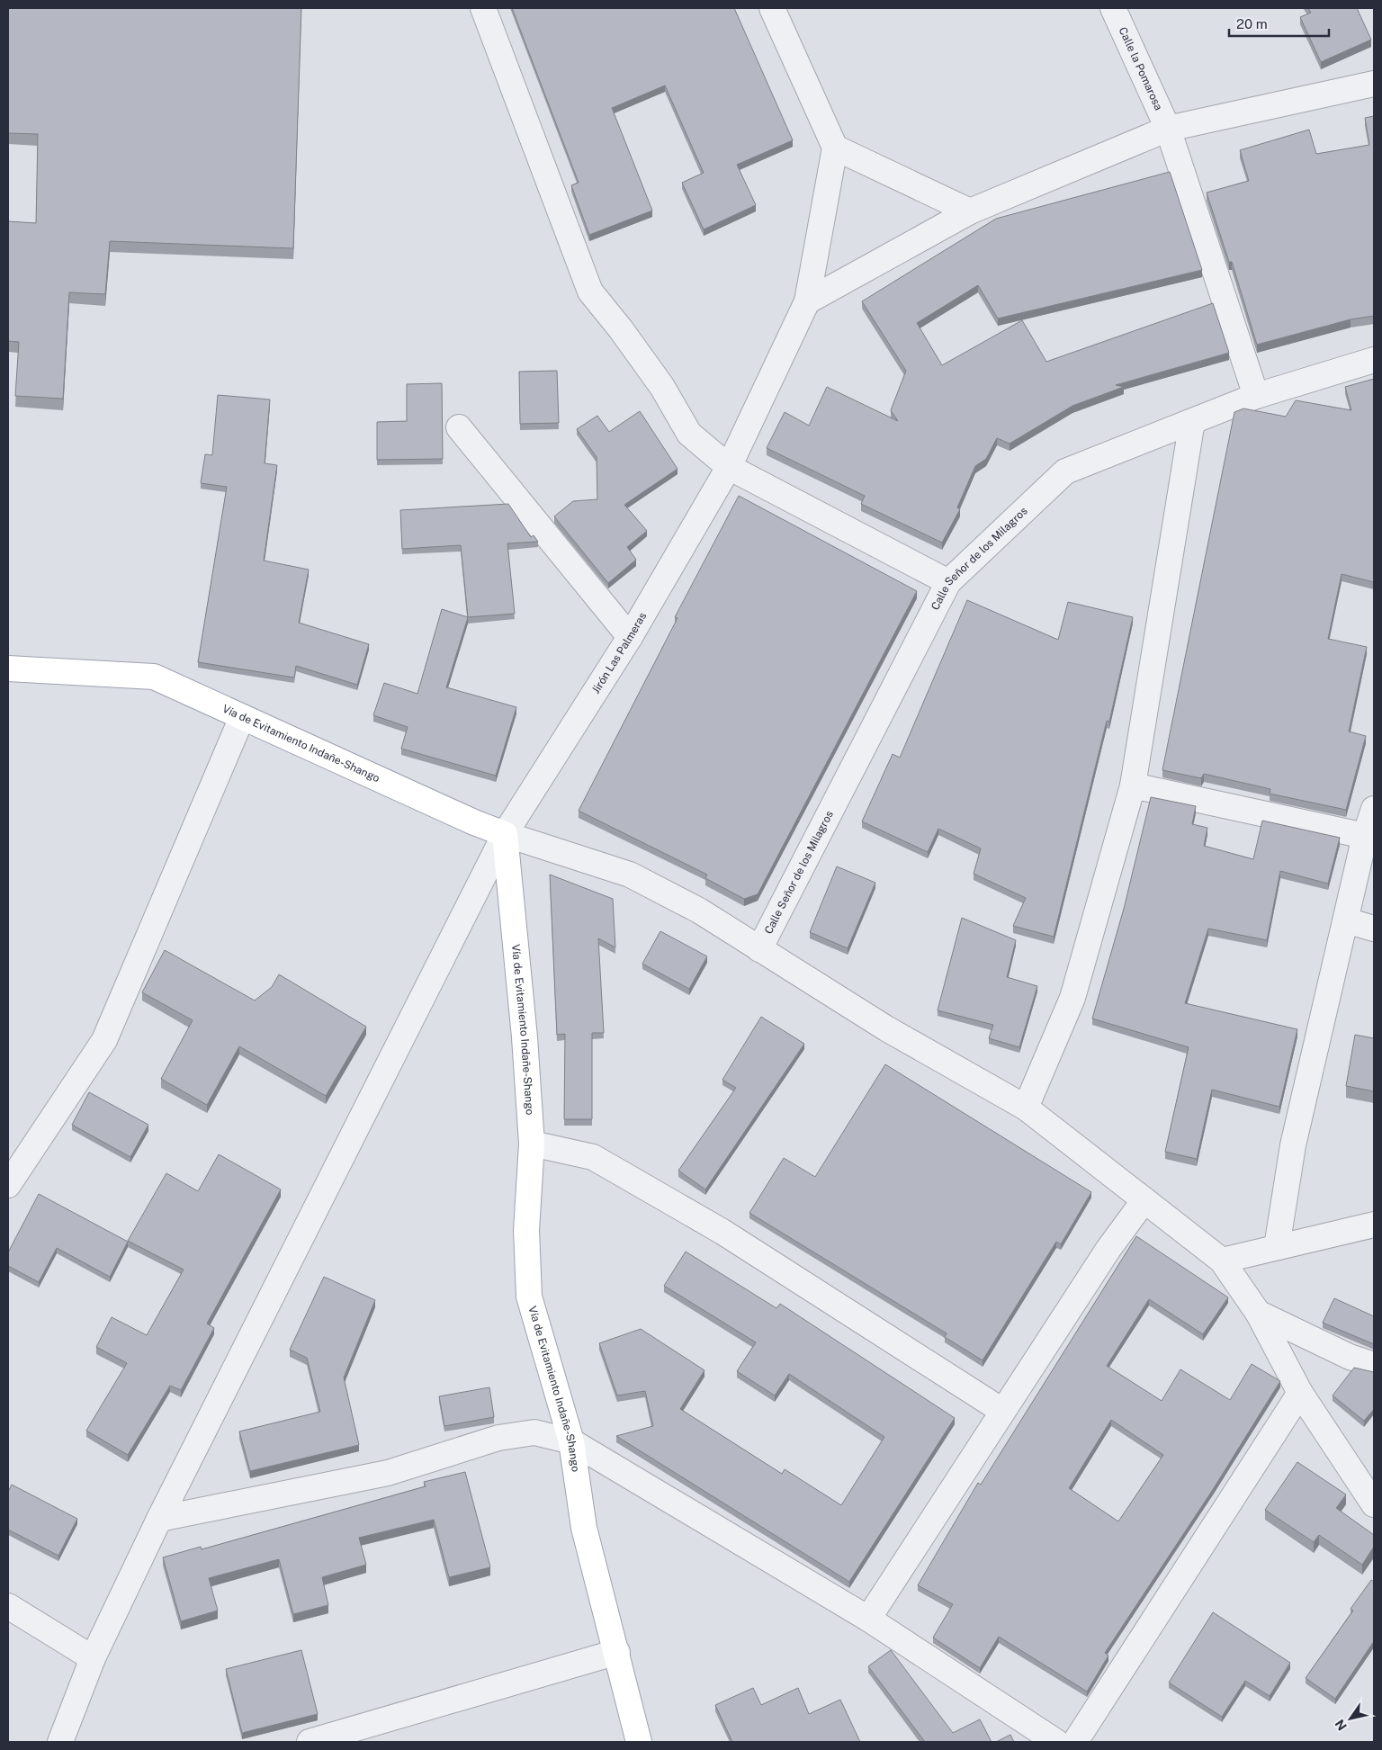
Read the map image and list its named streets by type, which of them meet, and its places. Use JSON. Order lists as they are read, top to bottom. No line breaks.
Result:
{"streets":{"main road":["Vía de Evitamiento Indañe-Shango"],"street":["Calle la Pomarosa","Calle Señor de los Milagros","Jirón Las Palmeras"]},"crossings":[["Calle la Pomarosa","Calle Señor de los Milagros"],["Jirón Las Palmeras","Vía de Evitamiento Indañe-Shango"]],"scale_bar":"20 m","north":"bottom left"}
